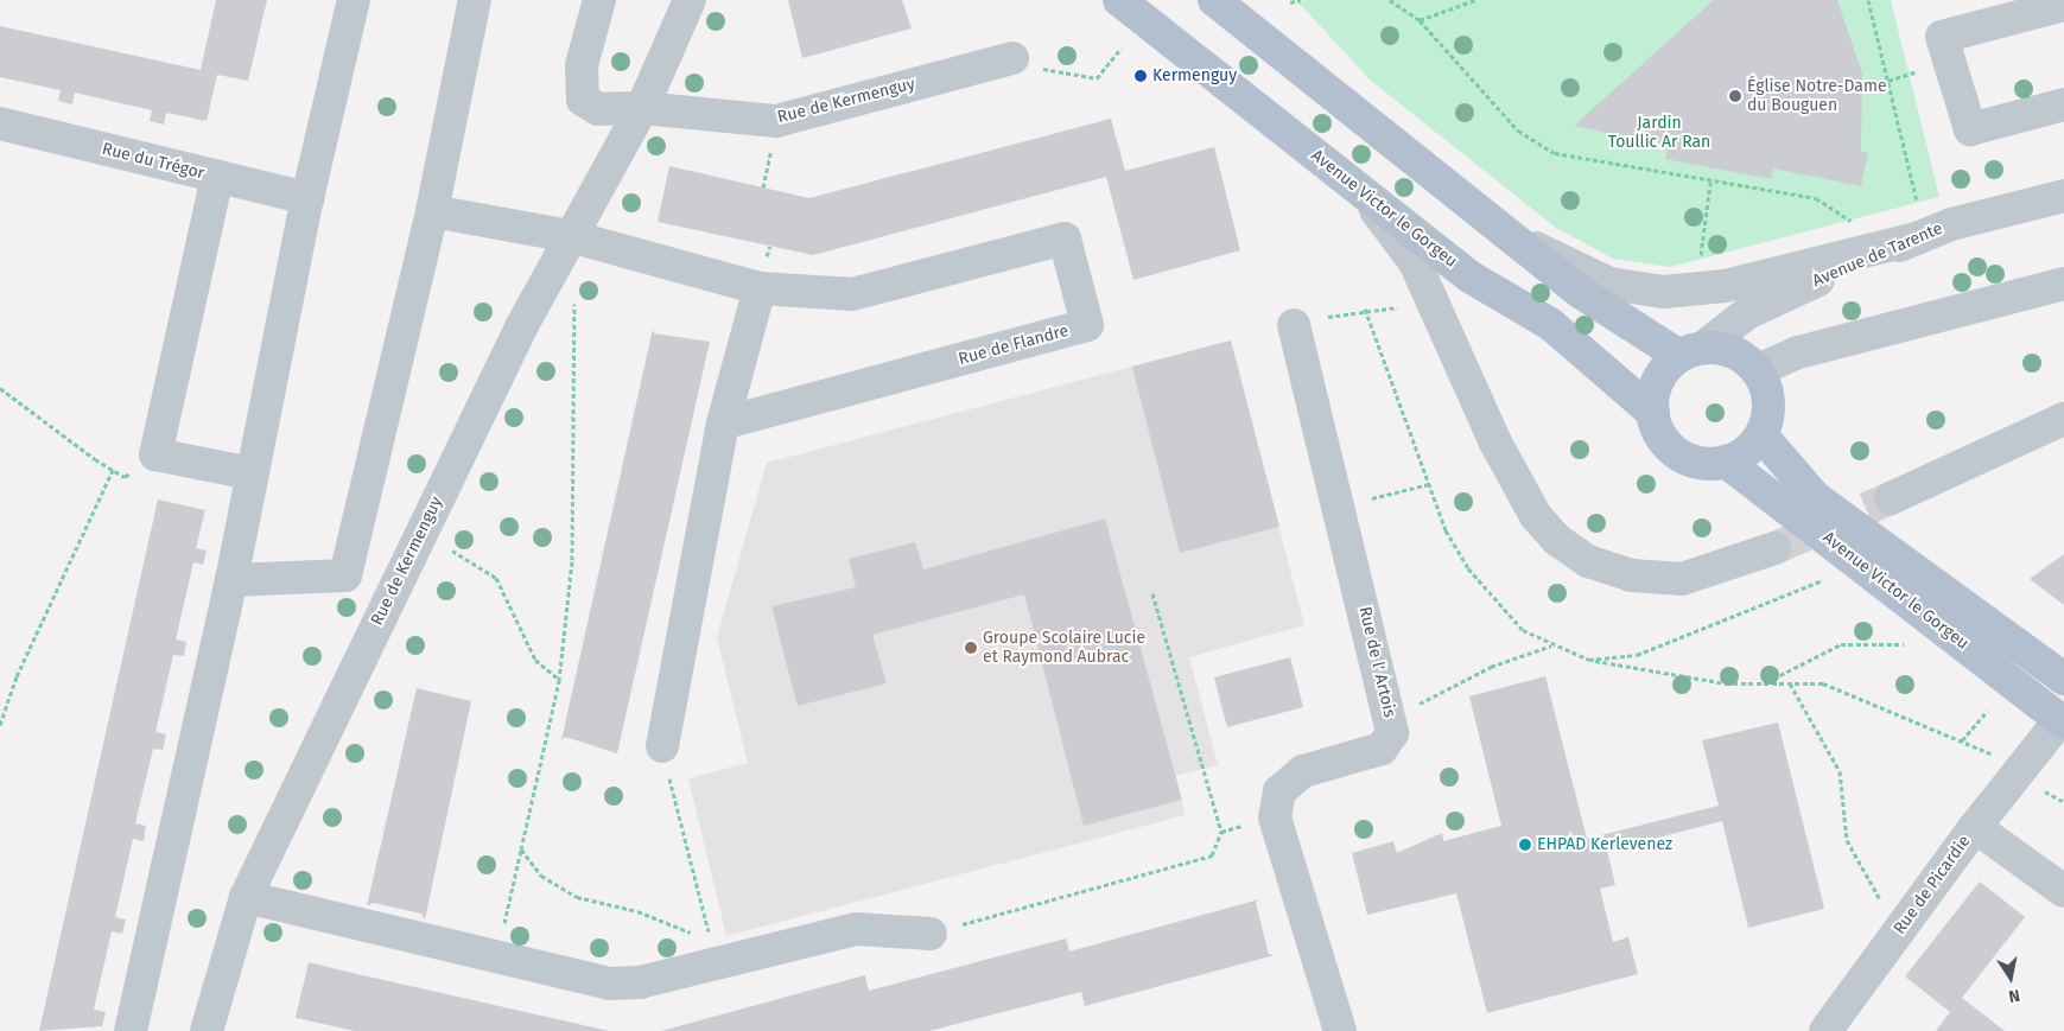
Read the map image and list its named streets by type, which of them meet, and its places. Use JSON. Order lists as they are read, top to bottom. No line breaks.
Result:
{"streets":{"main road":["Avenue Victor le Gorgeu"],"street":["Rue de Kermenguy","Rue du Trégor","Avenue de Tarente","Rue de Flandre","Rue de l' Artois","Rue de Picardie"]},"crossings":[["Rue de Kermenguy","Rue de Flandre"],["Avenue Victor le Gorgeu","Avenue de Tarente"]],"parks":["Jardin Toullic Ar Ran"],"places":["Kermenguy","Église Notre-Dame du Bouguen","Groupe Scolaire Lucie et Raymond Aubrac","EHPAD Kerlevenez"],"north":"bottom"}
